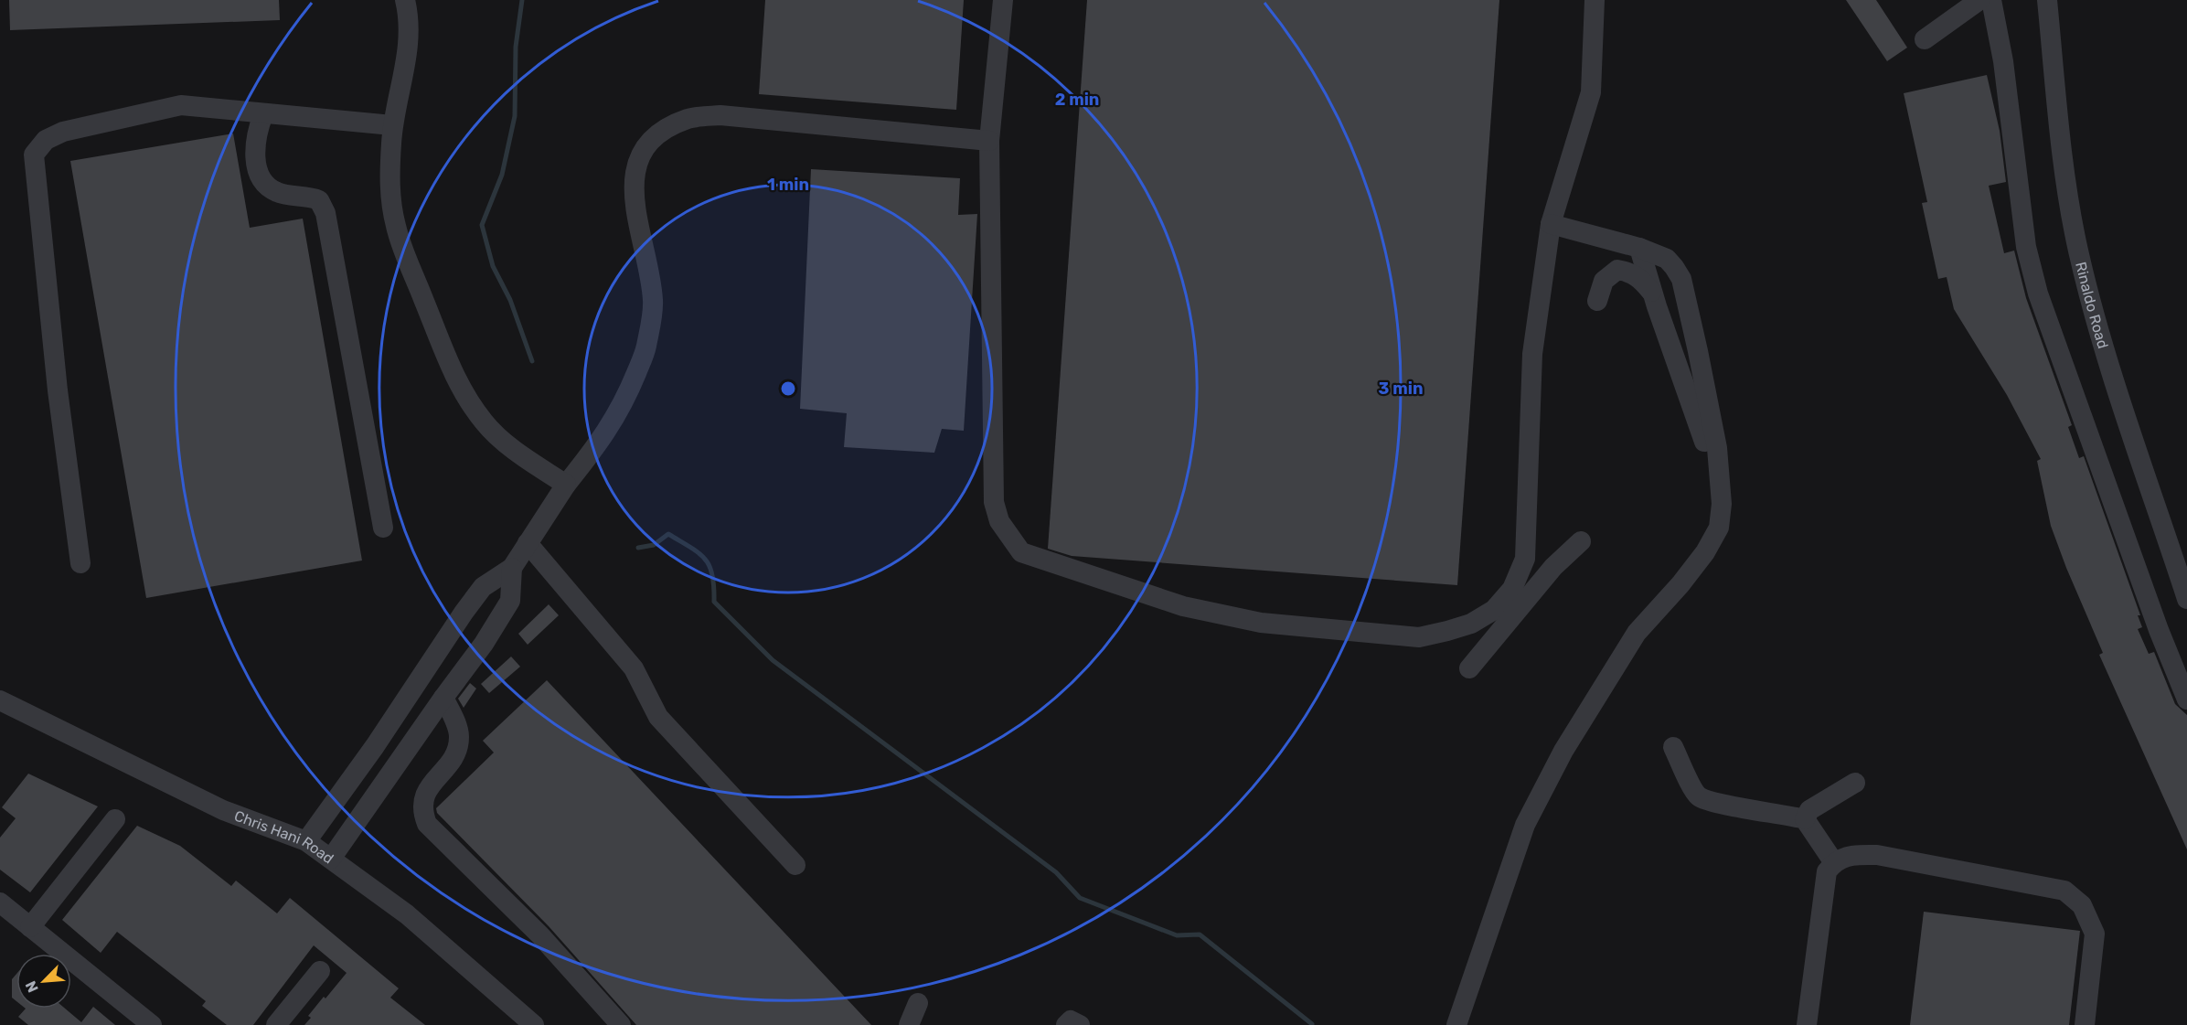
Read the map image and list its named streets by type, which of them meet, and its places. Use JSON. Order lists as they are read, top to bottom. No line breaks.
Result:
{"streets":{"street":["Rinaldo Road","Chris Hani Road"]},"north":"bottom left","rings":["2 min","1 min","3 min"]}
